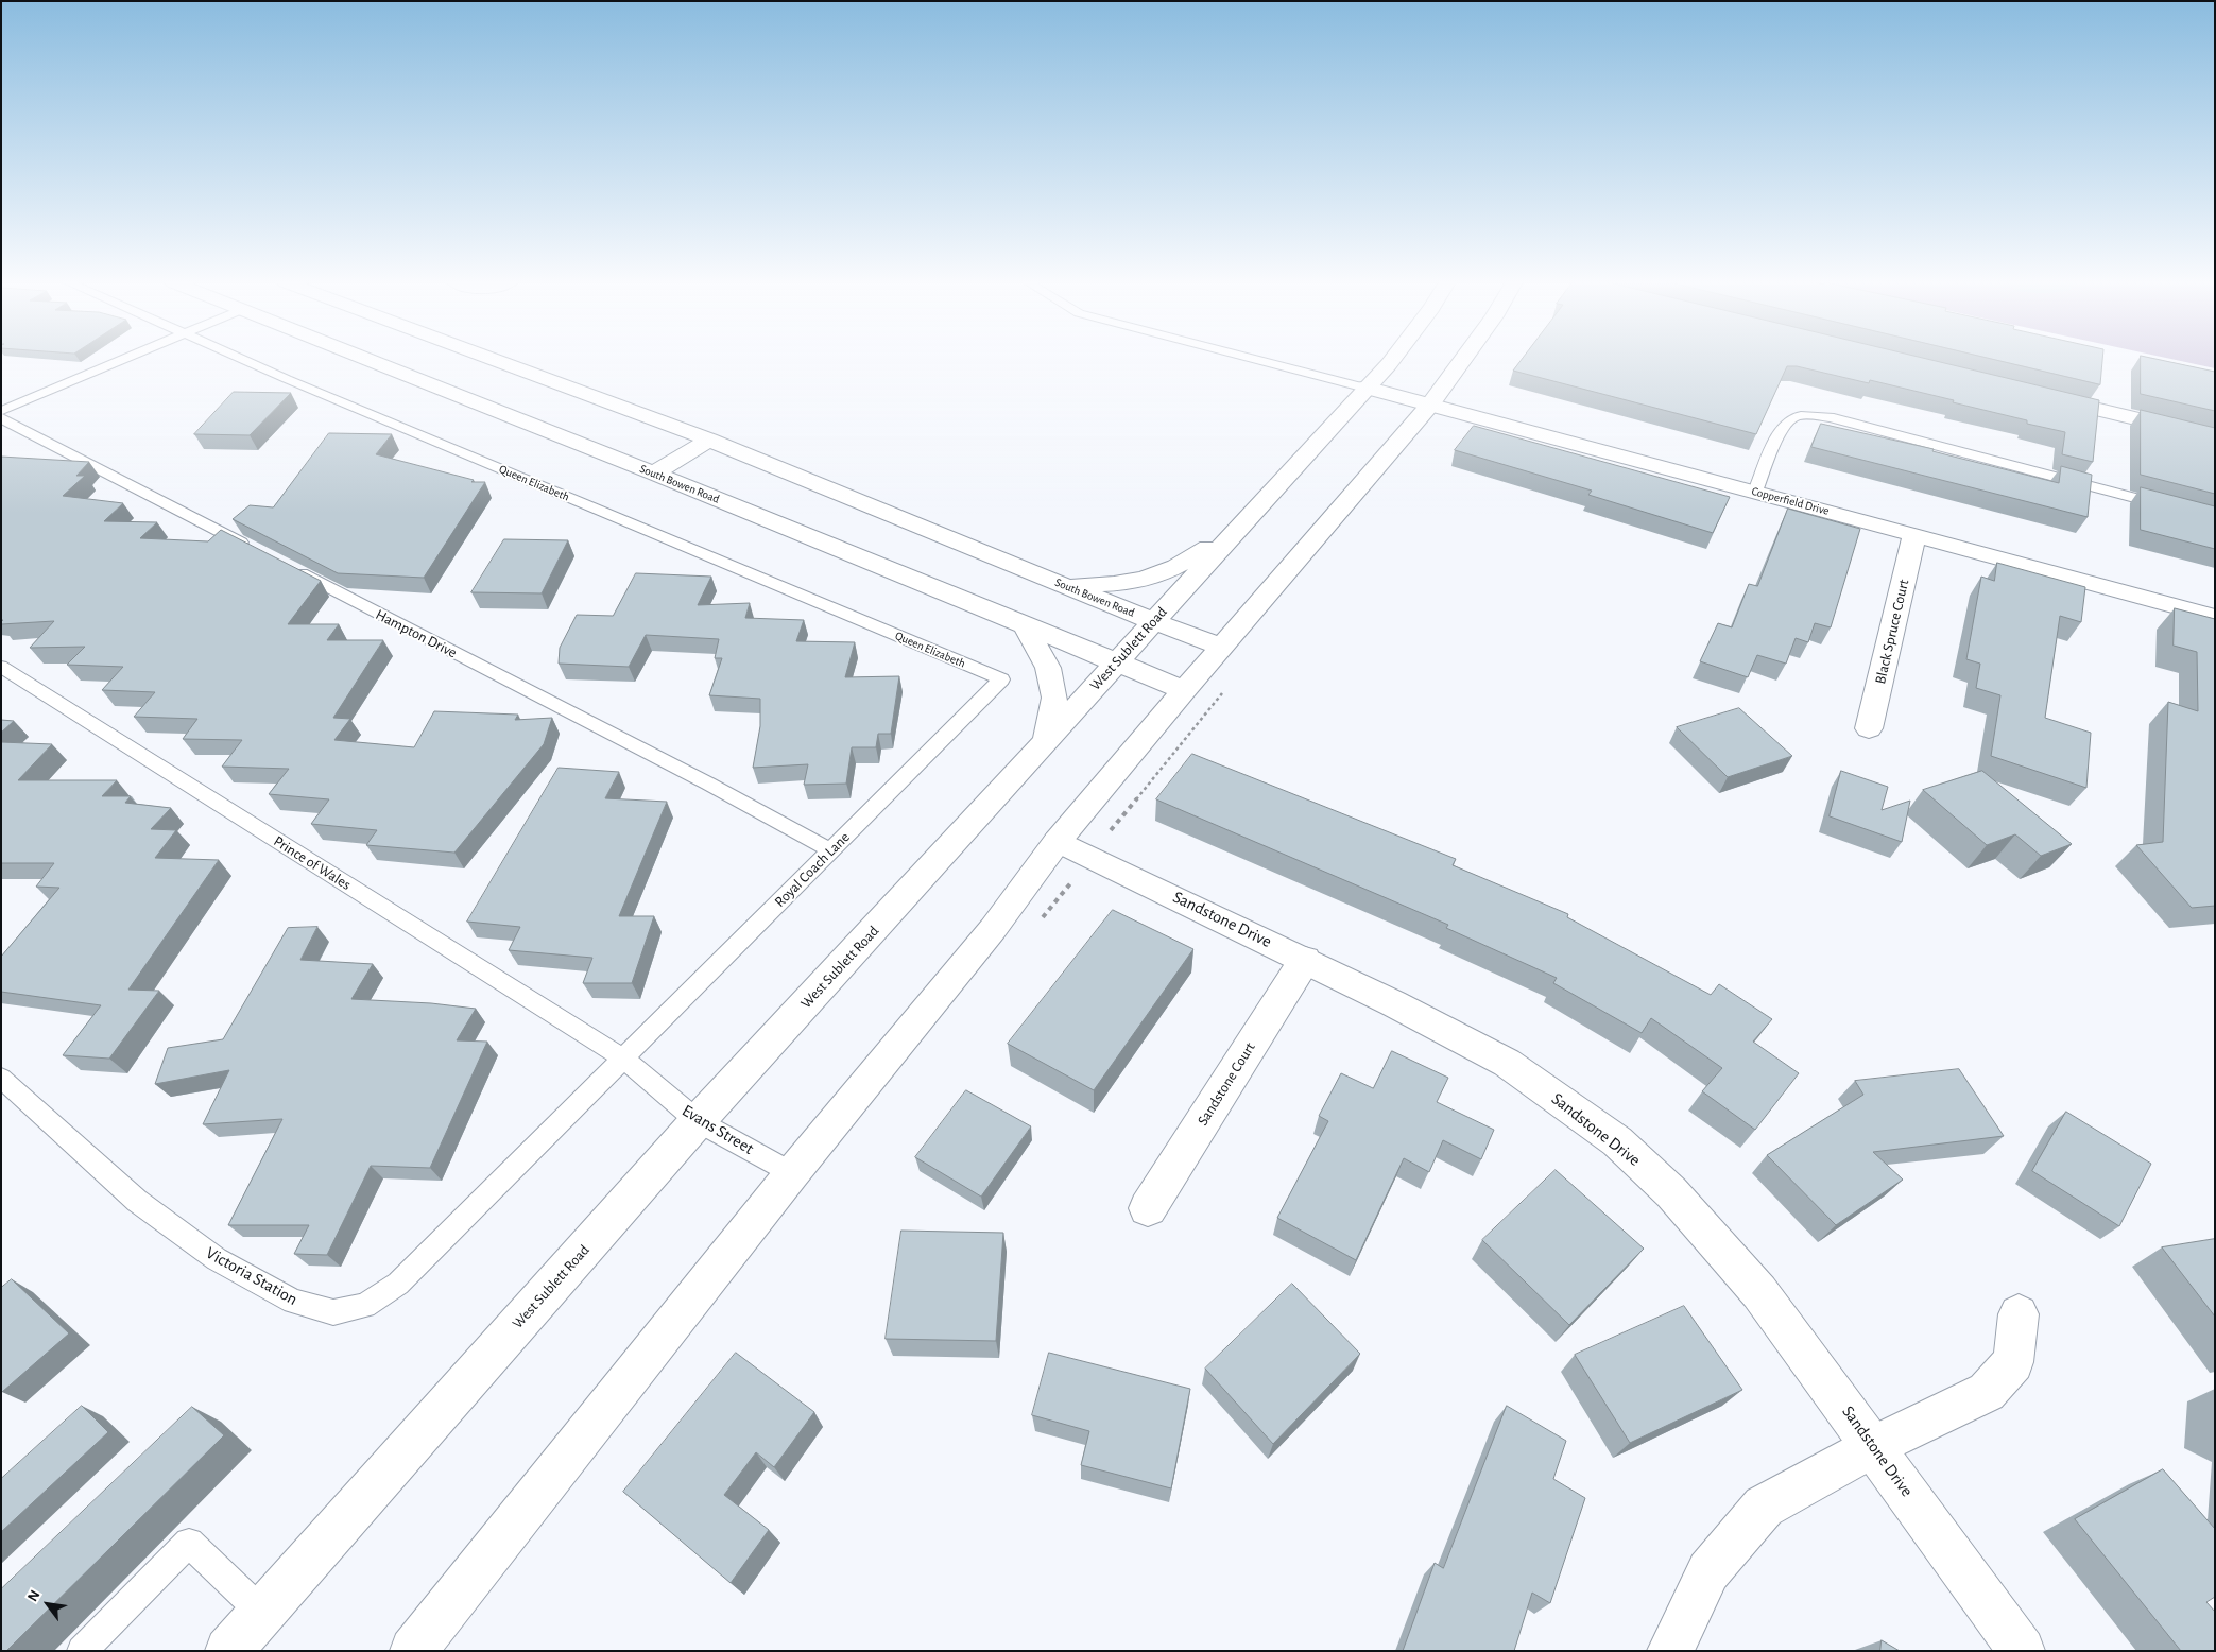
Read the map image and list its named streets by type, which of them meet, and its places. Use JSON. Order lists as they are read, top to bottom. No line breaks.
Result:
{"streets":{"main road":["South Bowen Road","Copperfield Drive","Black Spruce Court","West Sublett Road","Sandstone Drive","Sandstone Court"],"lane":["Queen Elizabeth","Hampton Drive","Prince of Wales","Royal Coach Lane","Evans Street","Victoria Station"]},"crossings":[["Queen Elizabeth","Royal Coach Lane"],["South Bowen Road","West Sublett Road"],["Copperfield Drive","Black Spruce Court"],["Copperfield Drive","West Sublett Road"],["Hampton Drive","Royal Coach Lane"],["West Sublett Road","Evans Street"],["Prince of Wales","Royal Coach Lane"],["Prince of Wales","Evans Street"],["Prince of Wales","Victoria Station"],["Royal Coach Lane","Evans Street"],["Royal Coach Lane","Victoria Station"],["Sandstone Drive","Sandstone Court"],["Evans Street","Victoria Station"]],"north":"top left"}
